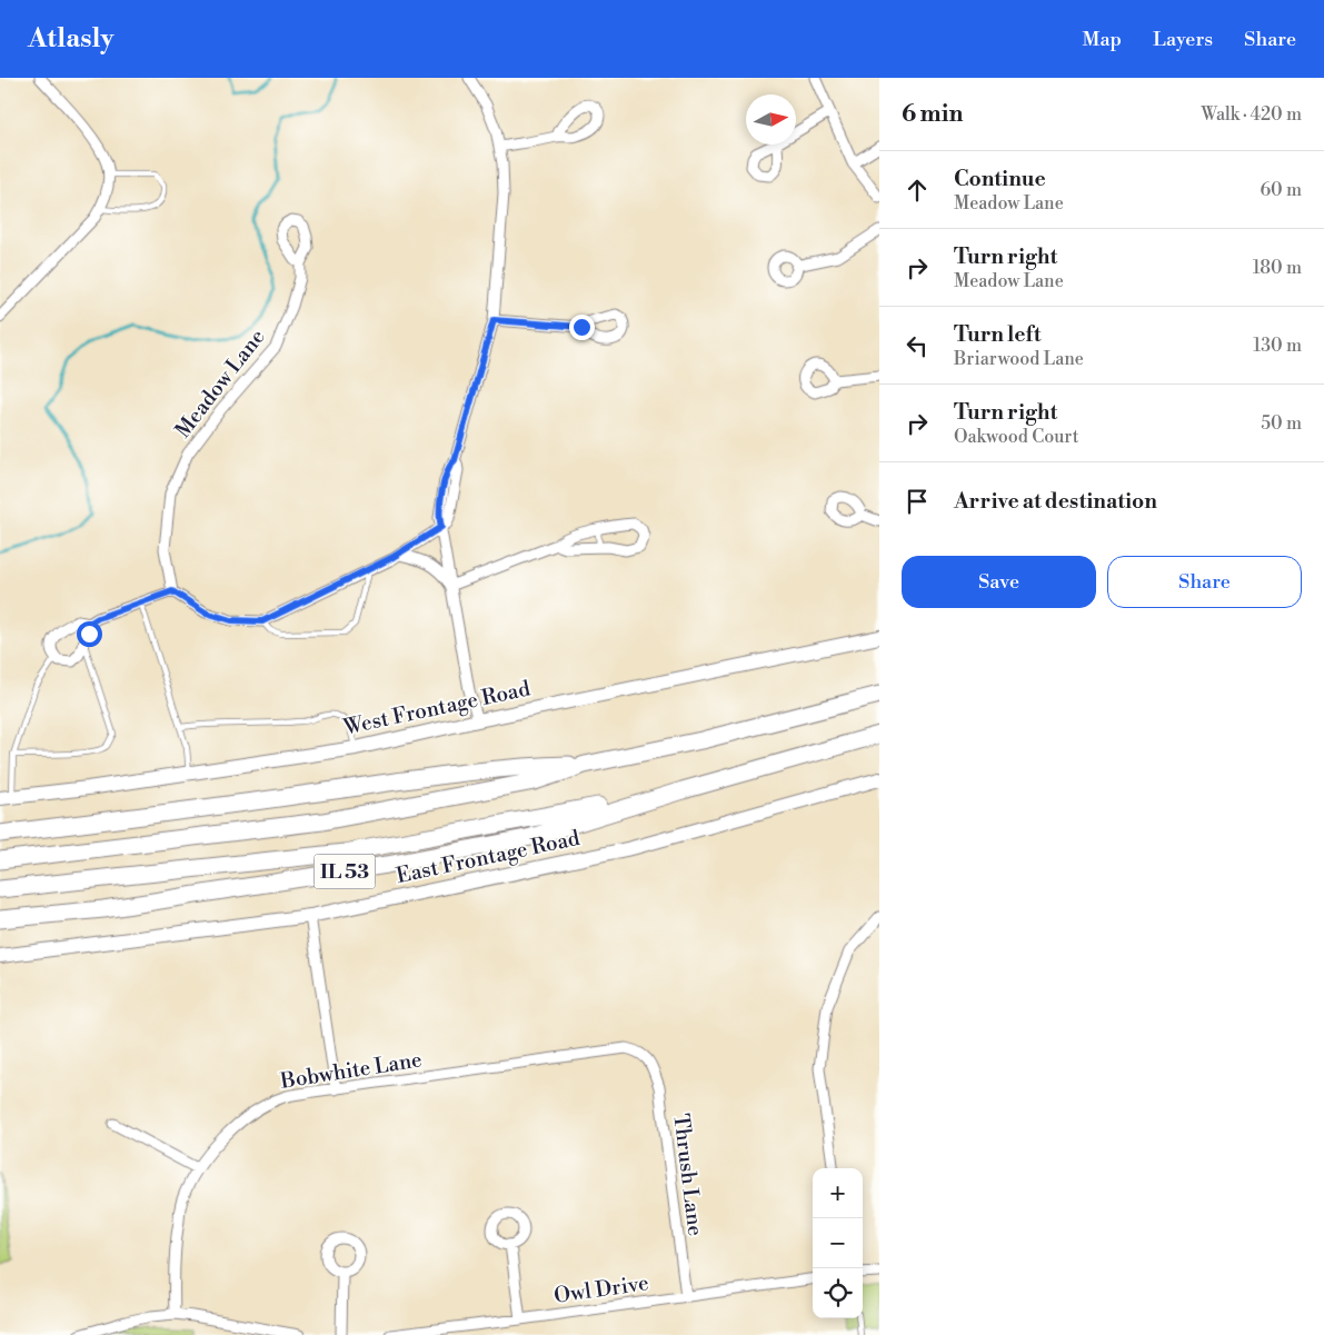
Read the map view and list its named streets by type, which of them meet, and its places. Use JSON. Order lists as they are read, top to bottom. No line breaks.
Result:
{"streets":{"highway":["IL 53"],"street":["Meadow Lane","West Frontage Road","East Frontage Road","Bobwhite Lane","Thrush Lane","Owl Drive"]},"crossings":[["Bobwhite Lane","Thrush Lane"],["Thrush Lane","Owl Drive"]],"north":"right","page":{"header":"Atlasly","nav":["Map","Layers","Share"],"heading":["6 min","Walk · 420 m"],"list":[["Continue","Meadow Lane","60 m"],["Turn right","Meadow Lane","180 m"],["Turn left","Briarwood Lane","130 m"],["Turn right","Oakwood Court","50 m"],"Arrive at destination"],"buttons":["Save","Share"],"map_buttons":["+","−"]}}
